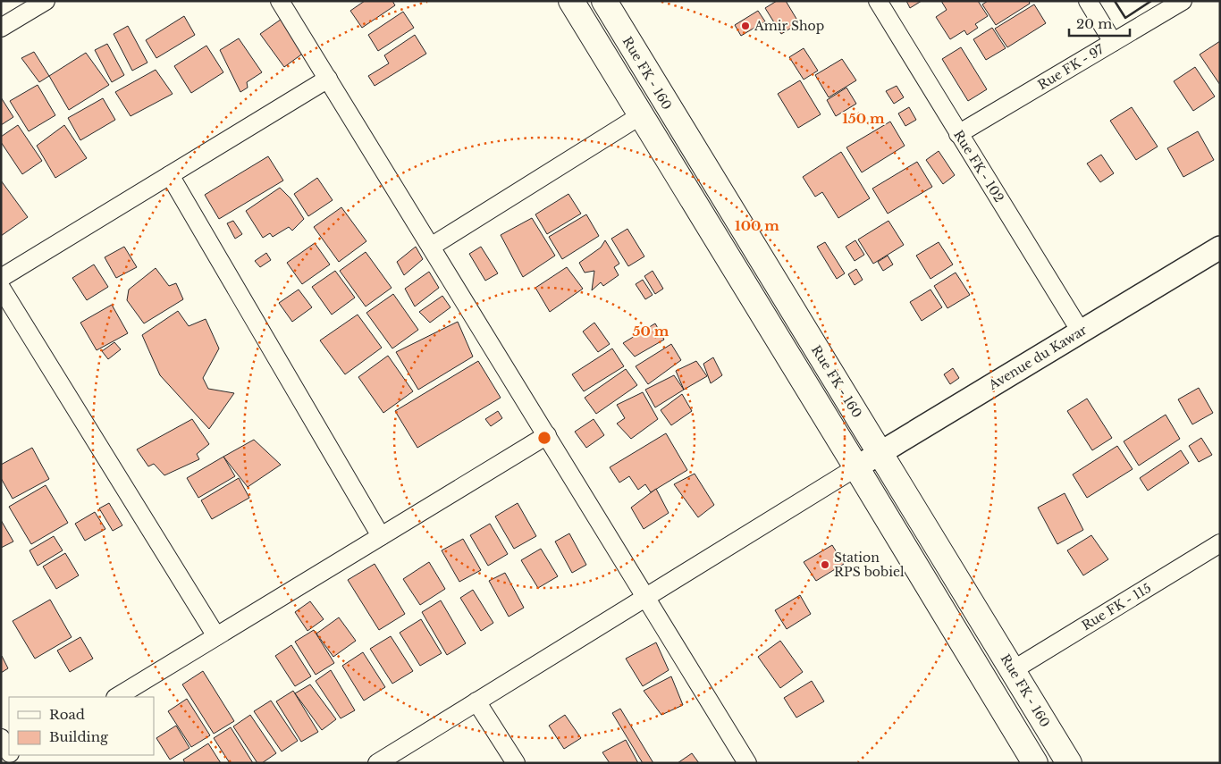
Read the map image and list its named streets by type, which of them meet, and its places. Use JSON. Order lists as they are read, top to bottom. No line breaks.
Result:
{"streets":{"main road":["Rue FK - 160"],"street":["Rue FK - 97","Rue FK - 102","Avenue du Kawar","Rue FK - 115"]},"crossings":[["Rue FK - 97","Rue FK - 102"],["Rue FK - 160","Avenue du Kawar"],["Rue FK - 160","Rue FK - 115"],["Rue FK - 102","Avenue du Kawar"]],"places":["Amir Shop","Station RPS bobiel"],"legend":["Road","Building"],"scale_bar":"20 m","rings":["150 m","100 m","50 m"]}
